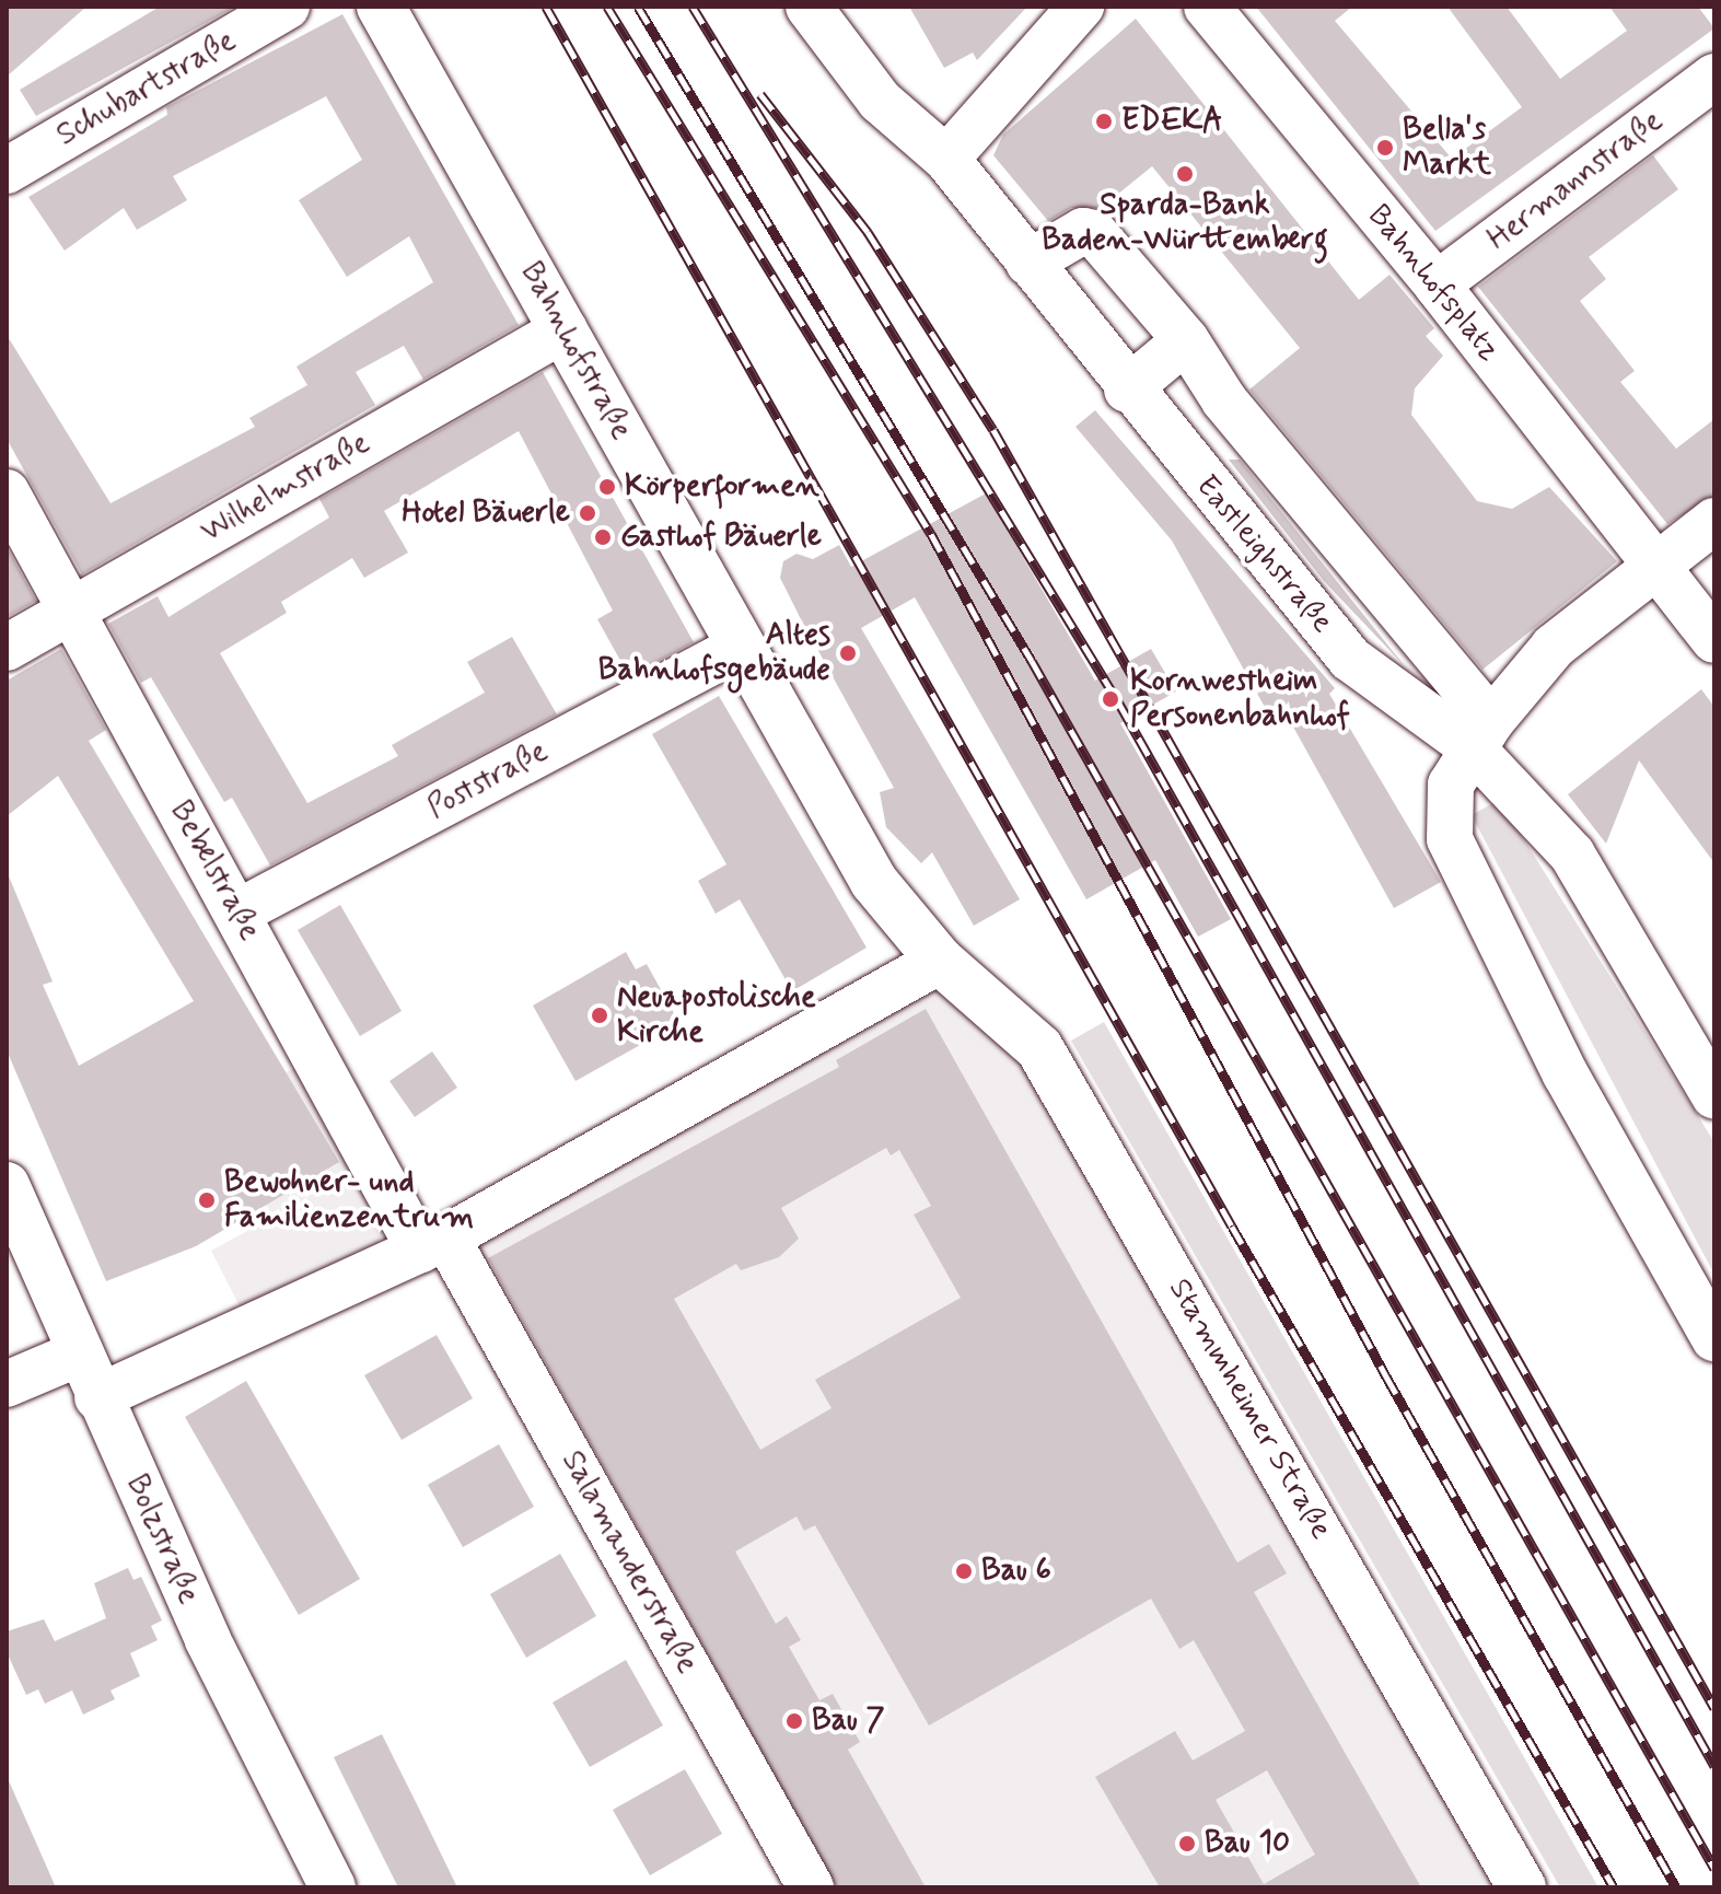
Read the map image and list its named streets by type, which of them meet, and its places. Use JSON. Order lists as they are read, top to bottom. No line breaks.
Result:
{"streets":{"main road":["Bahnhofstraße","Stammheimer Straße"],"street":["Schubartstraße","Hermannstraße","Bahnhofsplatz","Wilhelmstraße","Eastleighstraße","Poststraße","Bebelstraße","Bolzstraße","Salamanderstraße"]},"crossings":[["Hermannstraße","Bahnhofsplatz"],["Bahnhofstraße","Wilhelmstraße"],["Bahnhofstraße","Poststraße"],["Bahnhofstraße","Stammheimer Straße"],["Wilhelmstraße","Bebelstraße"],["Poststraße","Bebelstraße"],["Bebelstraße","Salamanderstraße"]],"places":["EDEKA","Bella's Markt","Sparda-Bank Baden-Württemberg","Körperformen","Hotel Bäuerle","Gasthof Bäuerle","Altes Bahnhofsgebäude","Kornwestheim Personenbahnhof","Neuapostolische Kirche","Bewohner- und Familienzentrum","Bau 6","Bau 7","Bau 10"]}
